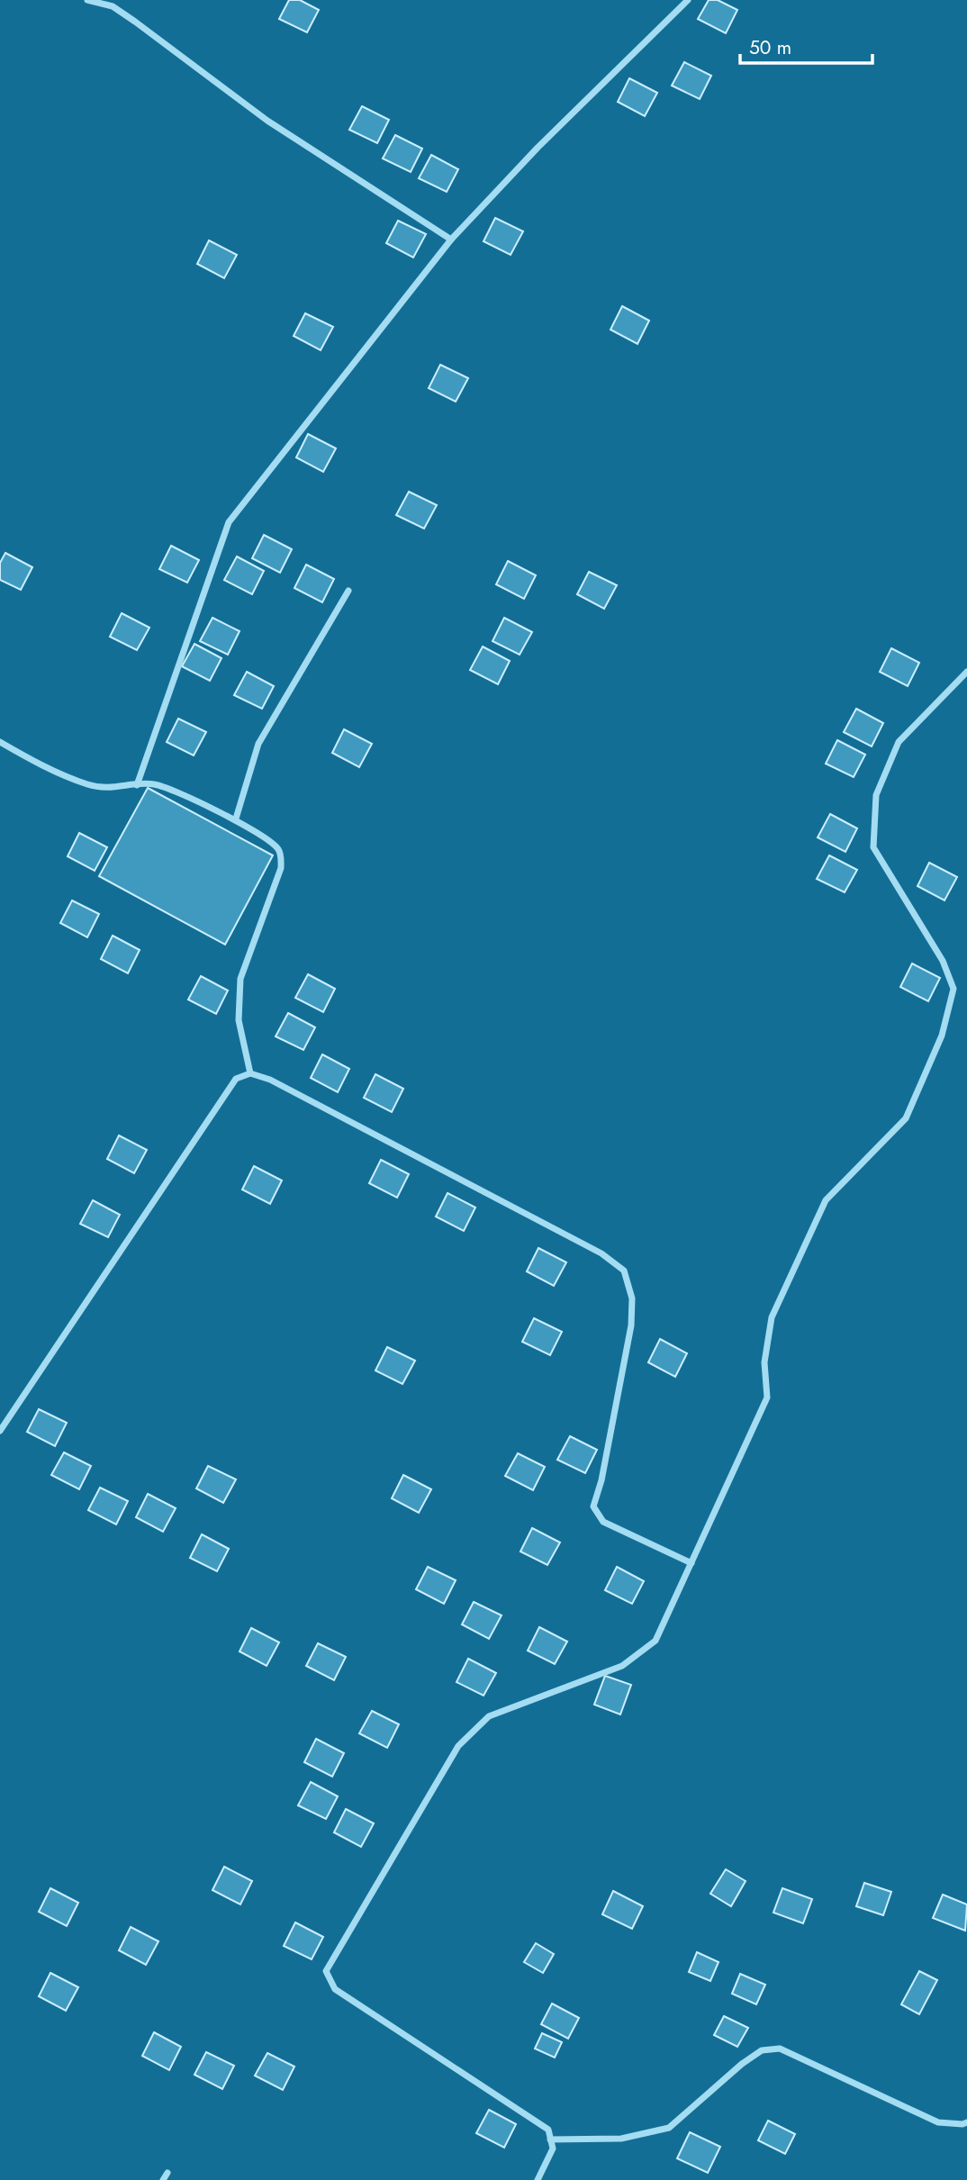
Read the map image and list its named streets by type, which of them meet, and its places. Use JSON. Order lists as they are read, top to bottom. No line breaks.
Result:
{"scale_bar":"50 m"}
